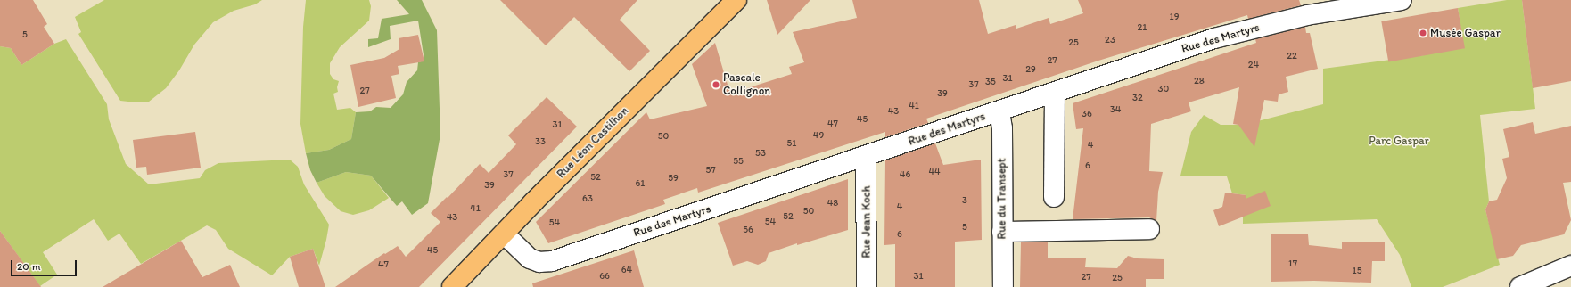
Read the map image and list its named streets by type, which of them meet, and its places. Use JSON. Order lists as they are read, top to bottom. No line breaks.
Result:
{"streets":{"main road":["Rue Léon Castilhon"],"street":["Rue des Martyrs","Rue du Transept","Rue Jean Koch"]},"crossings":[["Rue des Martyrs","Rue Léon Castilhon"],["Rue des Martyrs","Rue du Transept"],["Rue des Martyrs","Rue Jean Koch"]],"parks":["Parc Gaspar"],"places":["Musée Gaspar","Pascale Collignon"],"house_numbers":["19","21","5","23","25","22","27","24","29","31","28","35","37","30","27","39","32","41","34","43","36","45","47","31","49","50","33","51","4","53","55","6","57","44","37","46","52","59","61","39","63","3","48","4","41","50","52","43","54","54","5","56","6","45","17","47","64","15","66","31","27","25"],"scale_bar":"20 m"}
